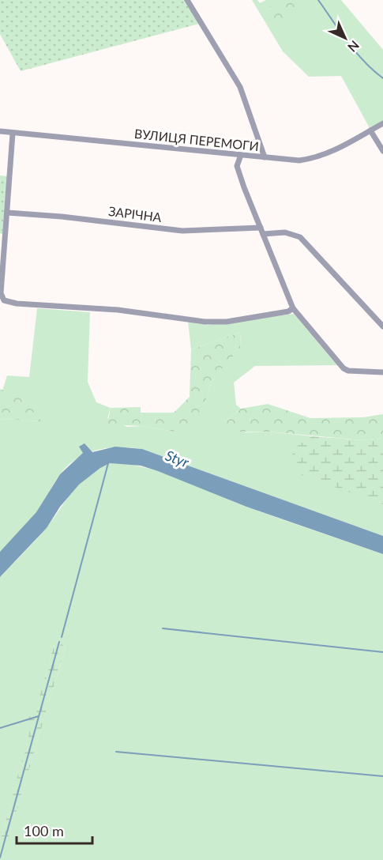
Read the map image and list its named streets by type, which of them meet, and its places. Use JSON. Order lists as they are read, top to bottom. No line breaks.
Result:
{"streets":{"street":["ВУЛИЦЯ ПЕРЕМОГИ","ЗАРІЧНА"]},"water":["Styr"],"scale_bar":"100 m","north":"bottom right"}
